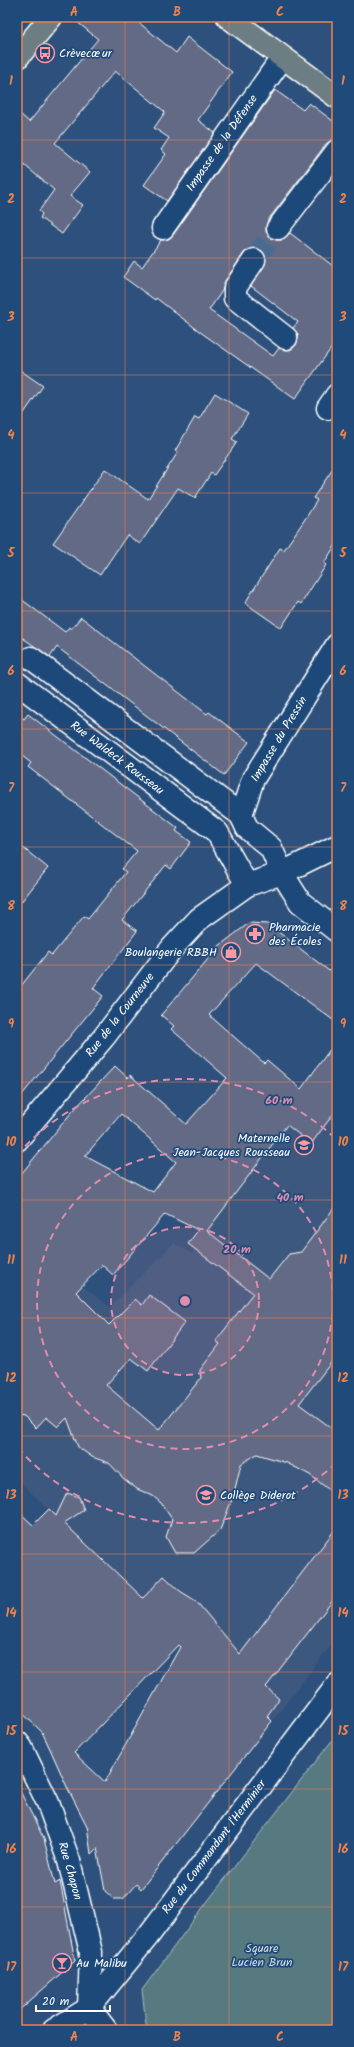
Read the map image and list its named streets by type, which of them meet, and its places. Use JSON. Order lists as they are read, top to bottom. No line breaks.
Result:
{"streets":{"street":["Impasse de la Défense","Impasse du Pressin","Rue Waldeck Rousseau","Rue de la Courneuve","Rue du Commandant l'Herminier","Rue Chapon"]},"crossings":[["Rue Waldeck Rousseau","Rue de la Courneuve"],["Rue du Commandant l'Herminier","Rue Chapon"]],"parks":["Square Lucien Brun"],"places":{"bus stop":["Crèvecœur"],"pharmacy":["Pharmacie des Écoles"],"shop":["Boulangerie RBBH"],"school or university":["Maternelle Jean-Jacques Rousseau","Collège Diderot"],"bar":["Au Malibu"]},"scale_bar":"20 m","grid":{"columns":["A","B","C"],"rows":["1","2","3","4","5","6","7","8","9","10","11","12","13","14","15","16","17"]},"rings":["60 m","40 m","20 m"]}
